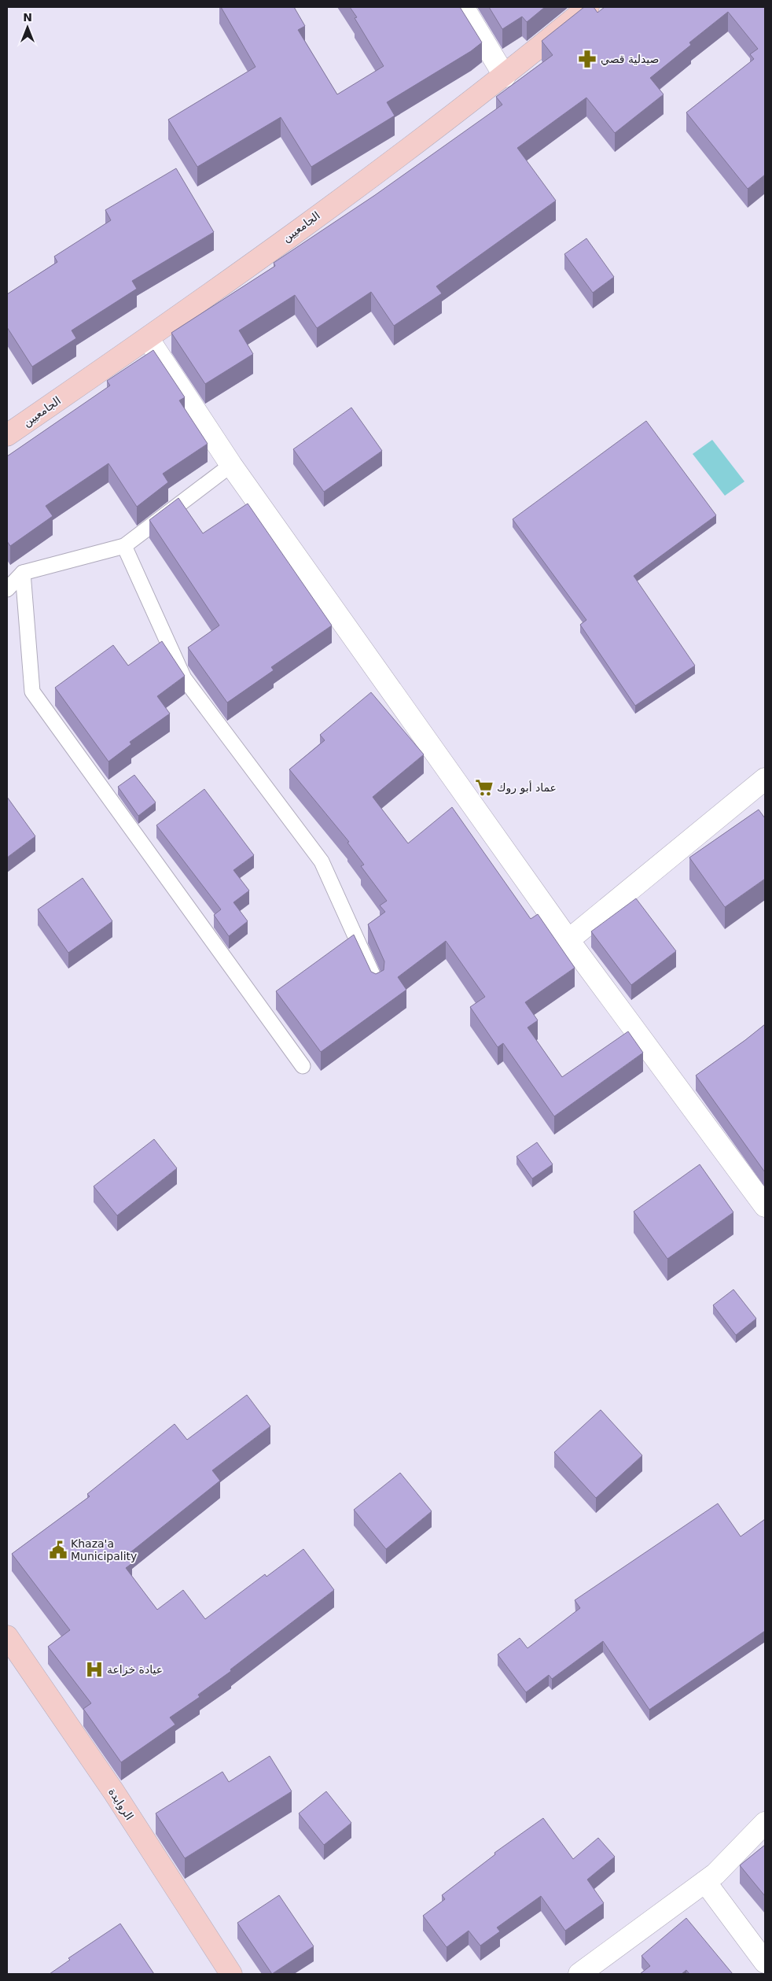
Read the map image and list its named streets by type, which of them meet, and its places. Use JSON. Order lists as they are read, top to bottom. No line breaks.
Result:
{"streets":{"street":["الجامعيين","الروايدة"]},"places":{"pharmacy":["صيدلية قصي"],"supermarket":["عماد أبو روك"],"public building":["Khaza'a Municipality"],"hospital":["عيادة خزاعة"]},"north":"top"}
